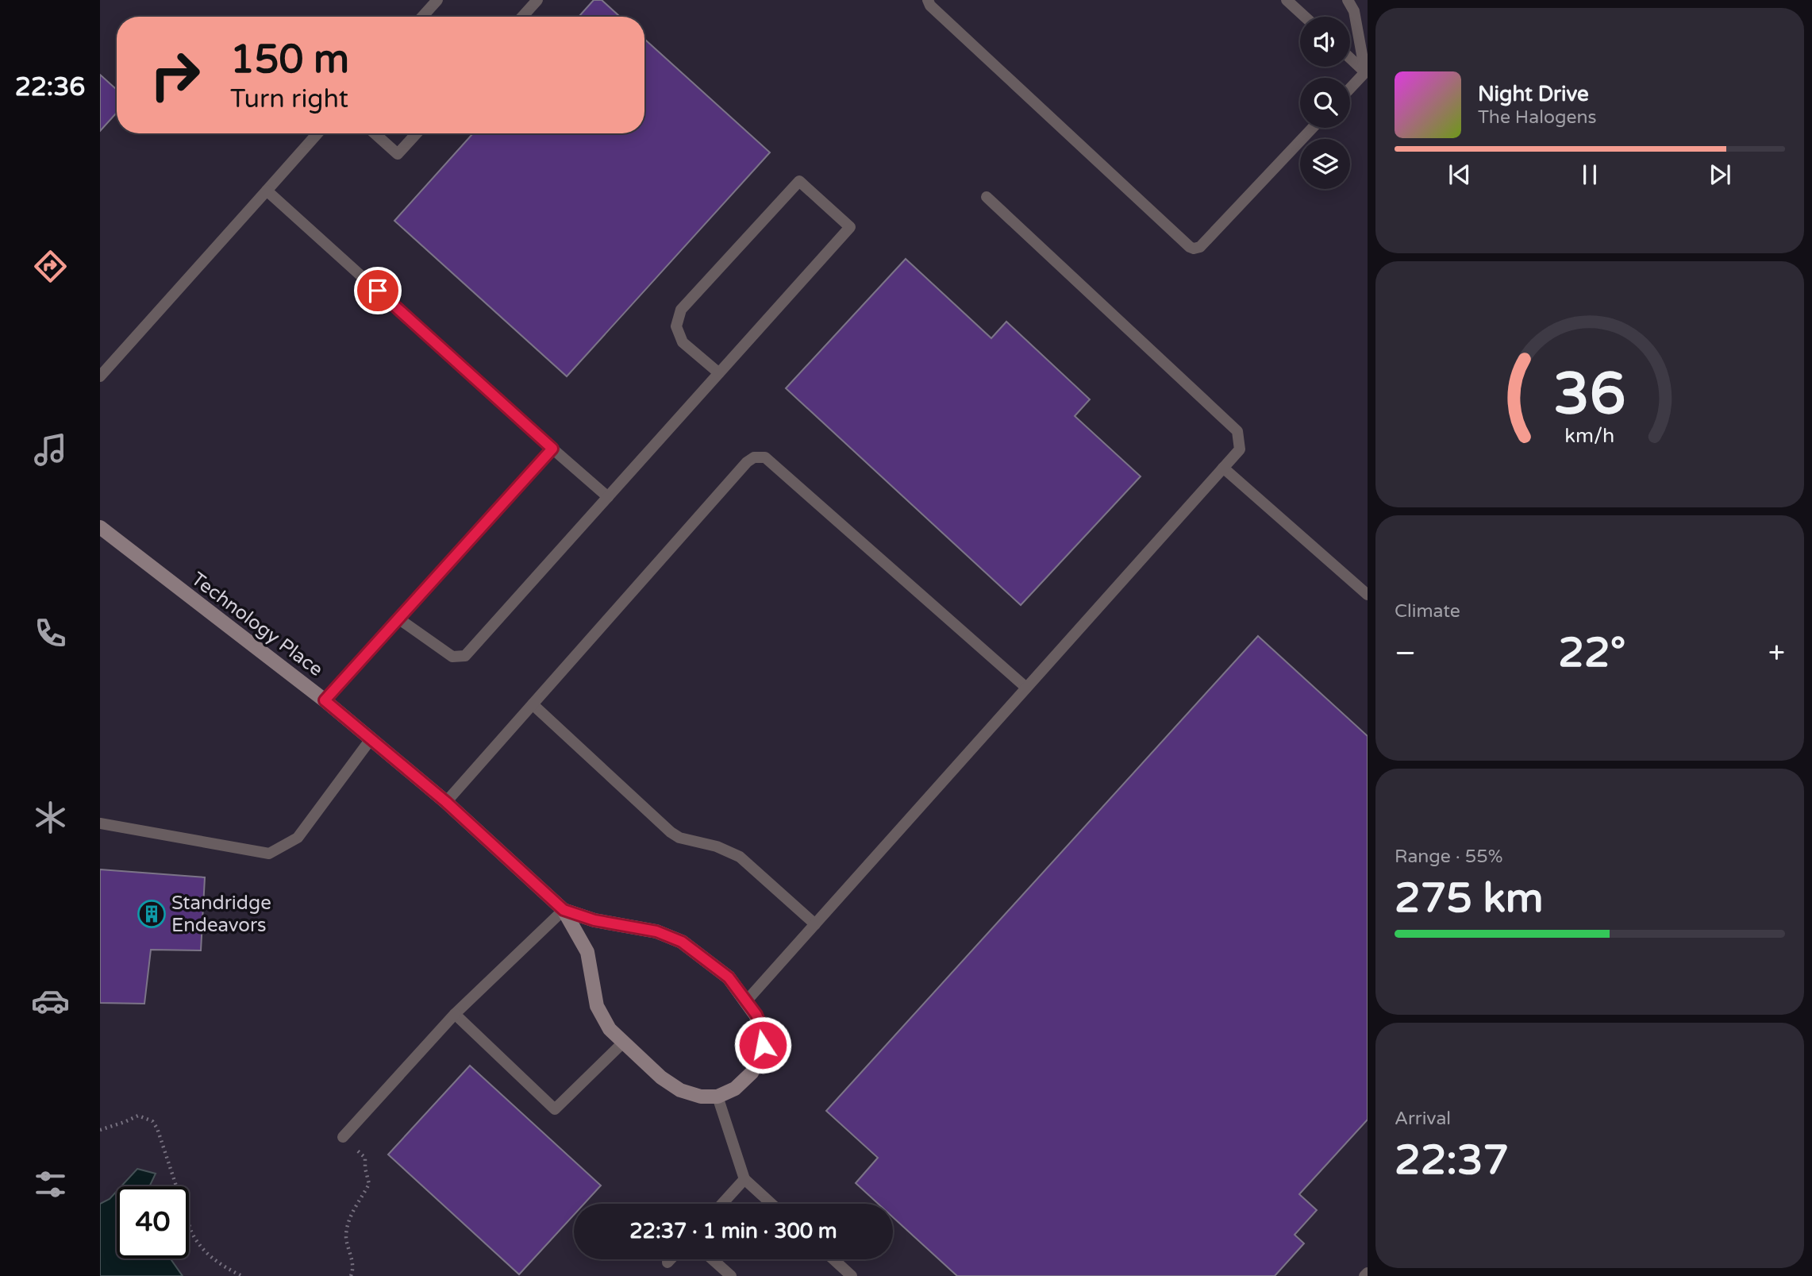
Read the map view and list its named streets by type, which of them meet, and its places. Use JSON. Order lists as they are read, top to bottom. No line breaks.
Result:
{"streets":{"street":["Technology Place"]},"places":{"building":["Standridge Endeavors"]},"page":{"tabs":"22:36","turn":["150 m","Turn right"],"song":["Night Drive","The Halogens"],"tile":["Climate",["Range · 55%","275 km"],["Arrival","22:37"]],"heat":["−","22°","+"],"limit":"40","trip":"22:37 · 1 min · 300 m","gauge":["36","km/h"]}}
